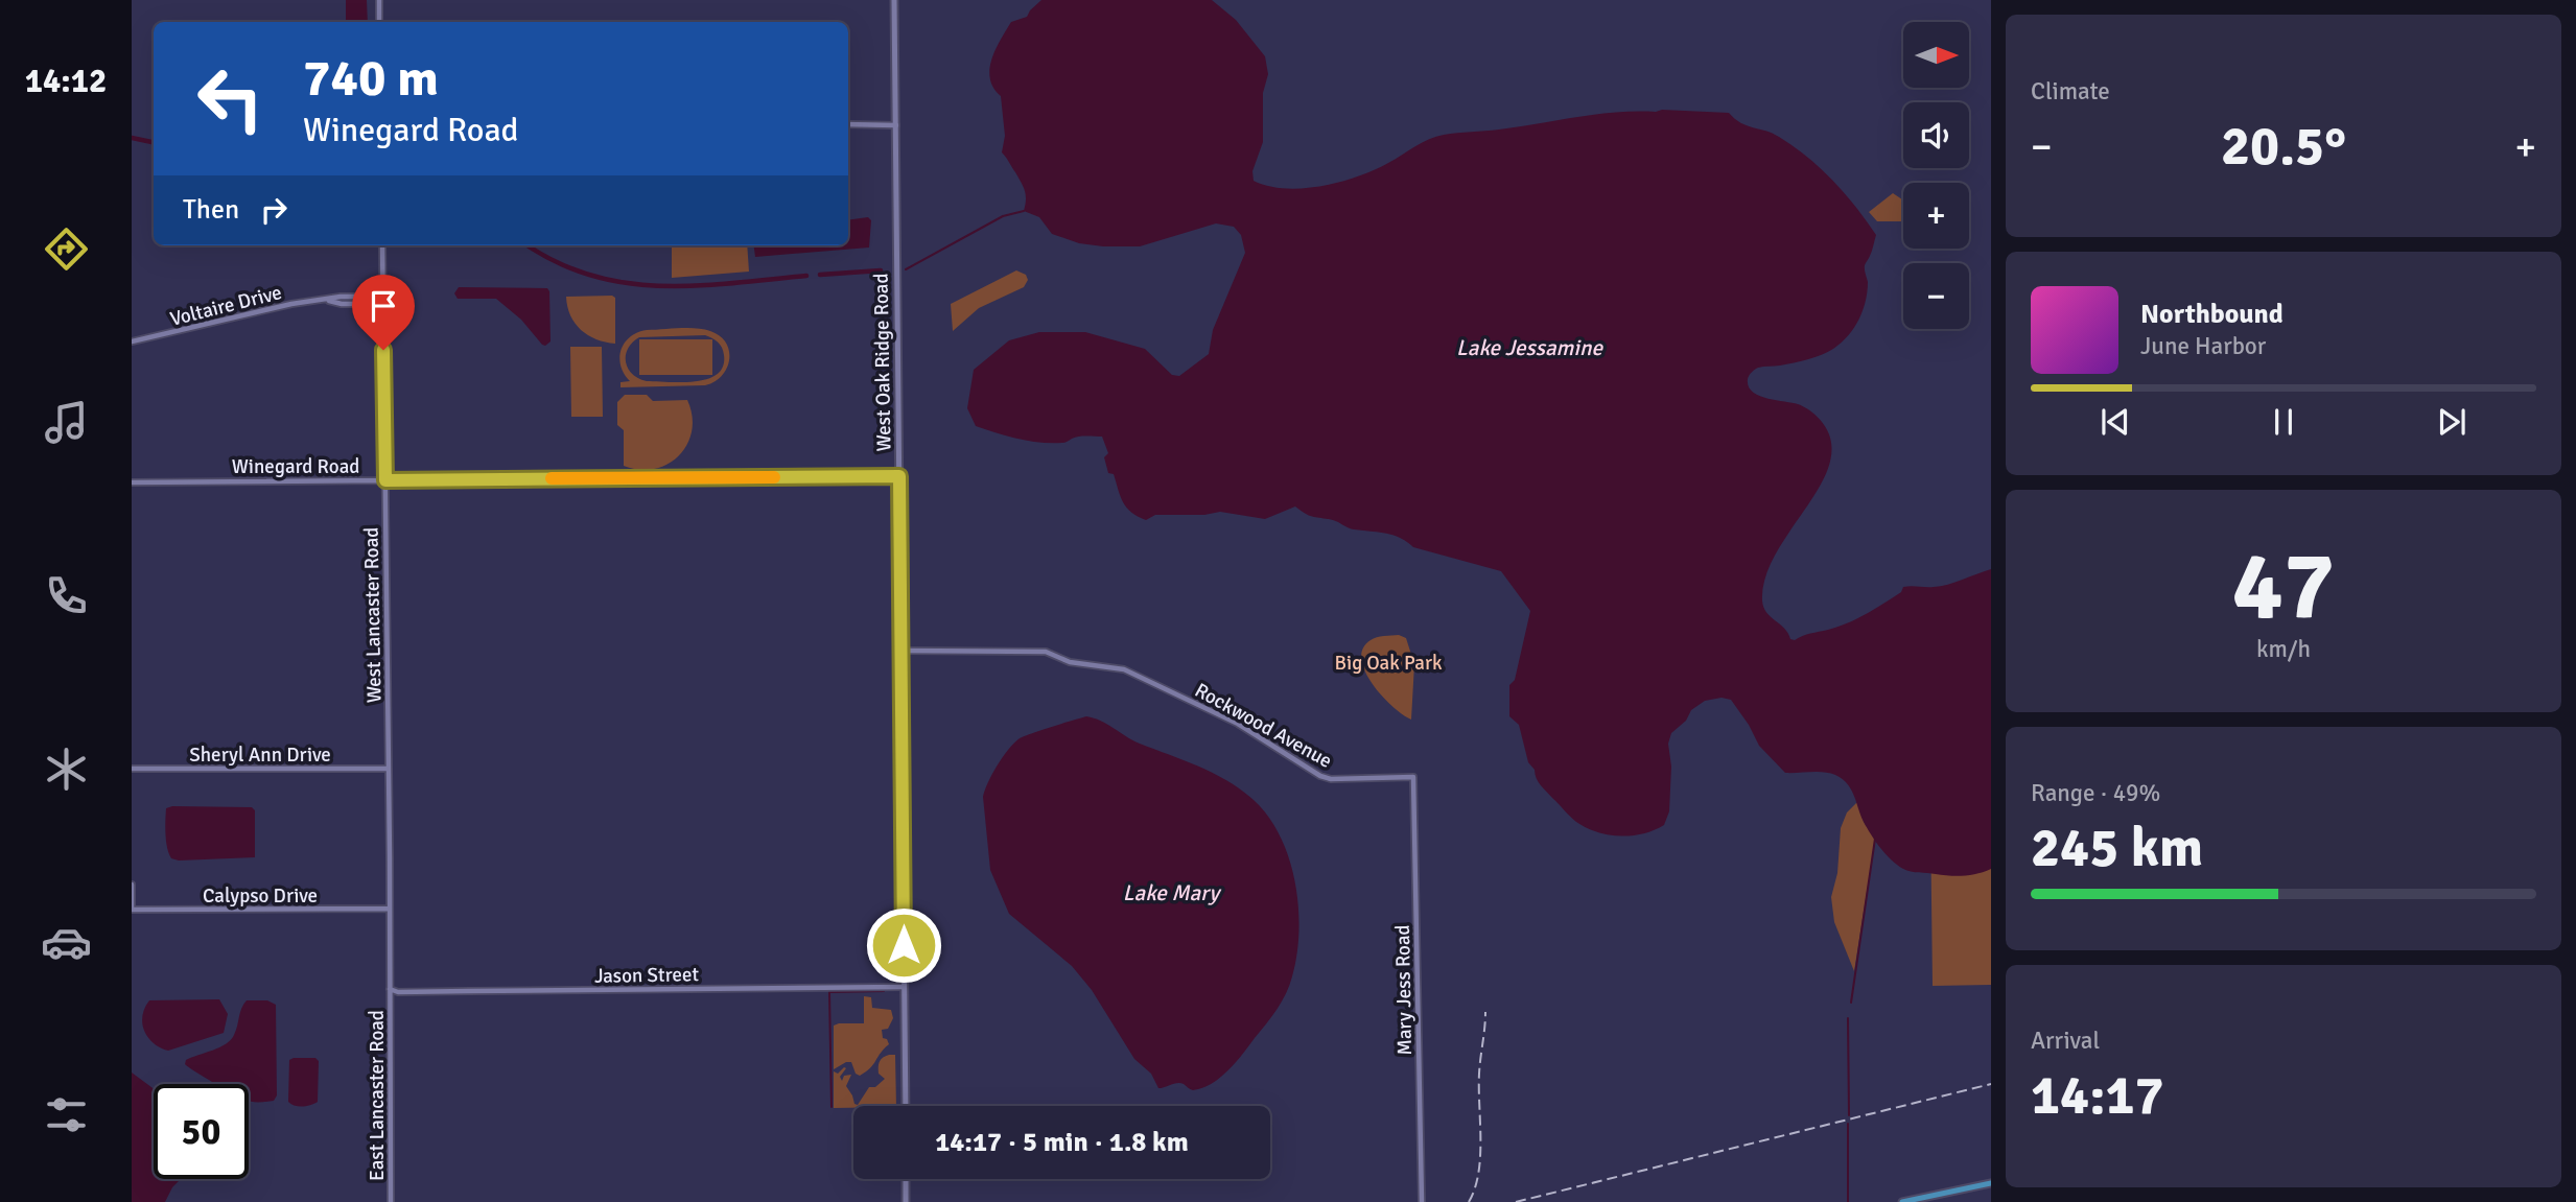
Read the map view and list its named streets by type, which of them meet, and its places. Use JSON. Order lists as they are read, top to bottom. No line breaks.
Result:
{"streets":{"main road":["West Oak Ridge Road"],"street":["Voltaire Drive","Winegard Road","West Lancaster Road","Rockwood Avenue","Sheryl Ann Drive","Calypso Drive","Jason Street","Mary Jess Road","East Lancaster Road"]},"crossings":[["Voltaire Drive","West Lancaster Road"],["West Oak Ridge Road","Winegard Road"],["West Oak Ridge Road","Rockwood Avenue"],["West Oak Ridge Road","Jason Street"],["Winegard Road","West Lancaster Road"],["West Lancaster Road","Sheryl Ann Drive"],["West Lancaster Road","Calypso Drive"],["West Lancaster Road","Jason Street"],["West Lancaster Road","East Lancaster Road"],["Rockwood Avenue","Mary Jess Road"],["Jason Street","East Lancaster Road"]],"water":["Lake Jessamine","Lake Mary"],"parks":["Big Oak Park"],"north":"right","page":{"tabs":"14:12","tile":["Climate",["47","km/h"],["Range · 49%","245 km"],["Arrival","14:17"]],"map_buttons":["+","−"],"turn":["740 m","Winegard Road"],"heat":["−","20.5°","+"],"then":"Then","song":["Northbound","June Harbor"],"limit":"50","trip":"14:17 · 5 min · 1.8 km"}}
